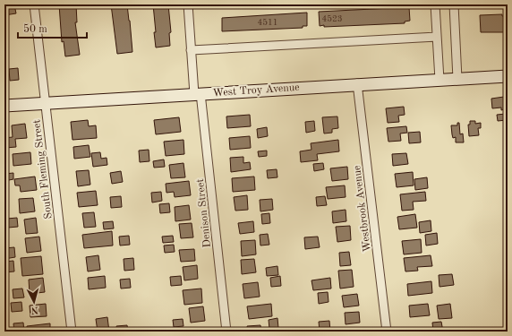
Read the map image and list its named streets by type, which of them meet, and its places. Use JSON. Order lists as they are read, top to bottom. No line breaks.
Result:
{"streets":{"street":["West Troy Avenue","South Fleming Street","Westbrook Avenue","Denison Street"]},"crossings":[["West Troy Avenue","South Fleming Street"],["West Troy Avenue","Westbrook Avenue"],["West Troy Avenue","Denison Street"]],"house_numbers":["4523","4511"],"scale_bar":"50 m","north":"bottom"}
